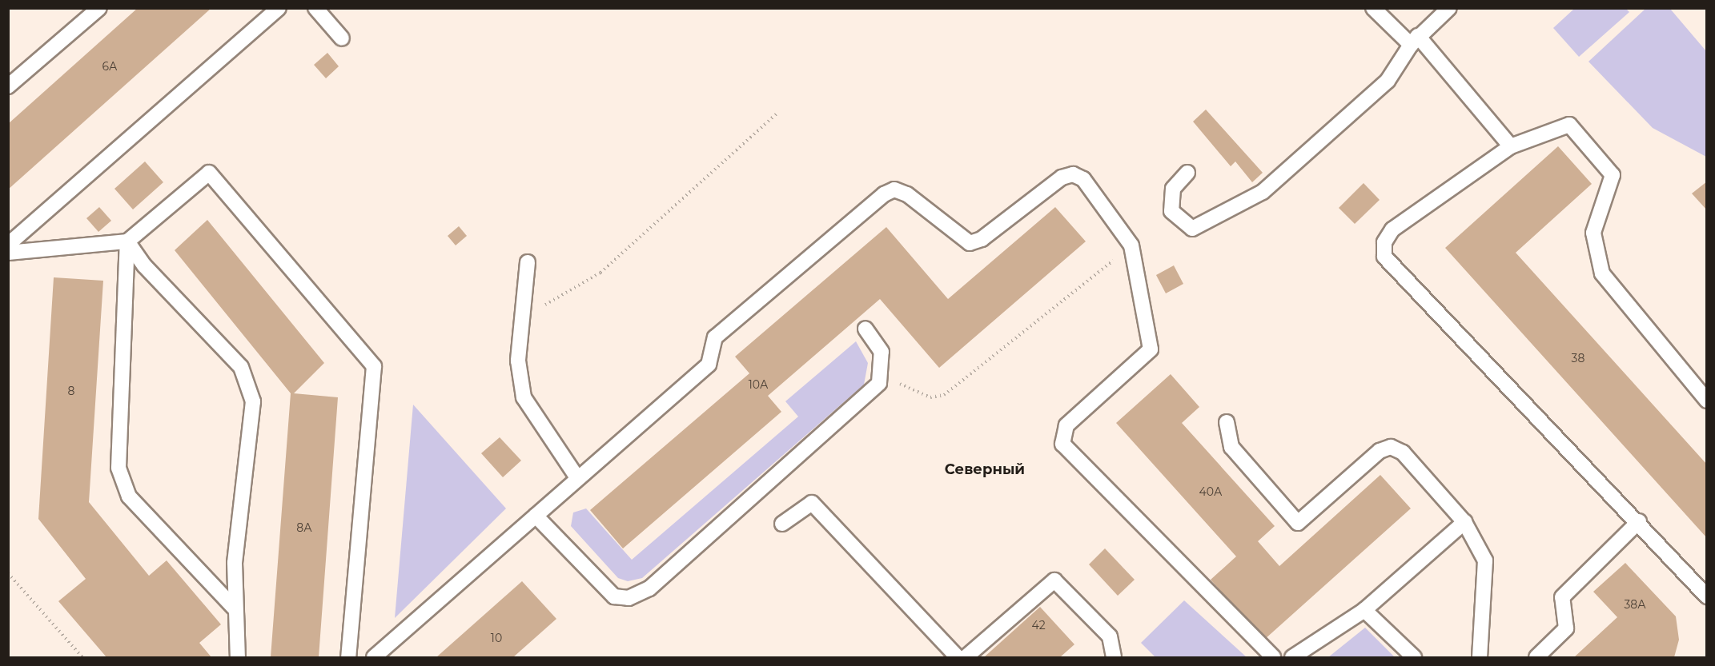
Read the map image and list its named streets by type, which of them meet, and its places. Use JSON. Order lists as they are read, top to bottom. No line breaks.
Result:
{"districts":["Северный"],"house_numbers":["6А","38","10А","8","40А","8А","38А","42","10"]}
